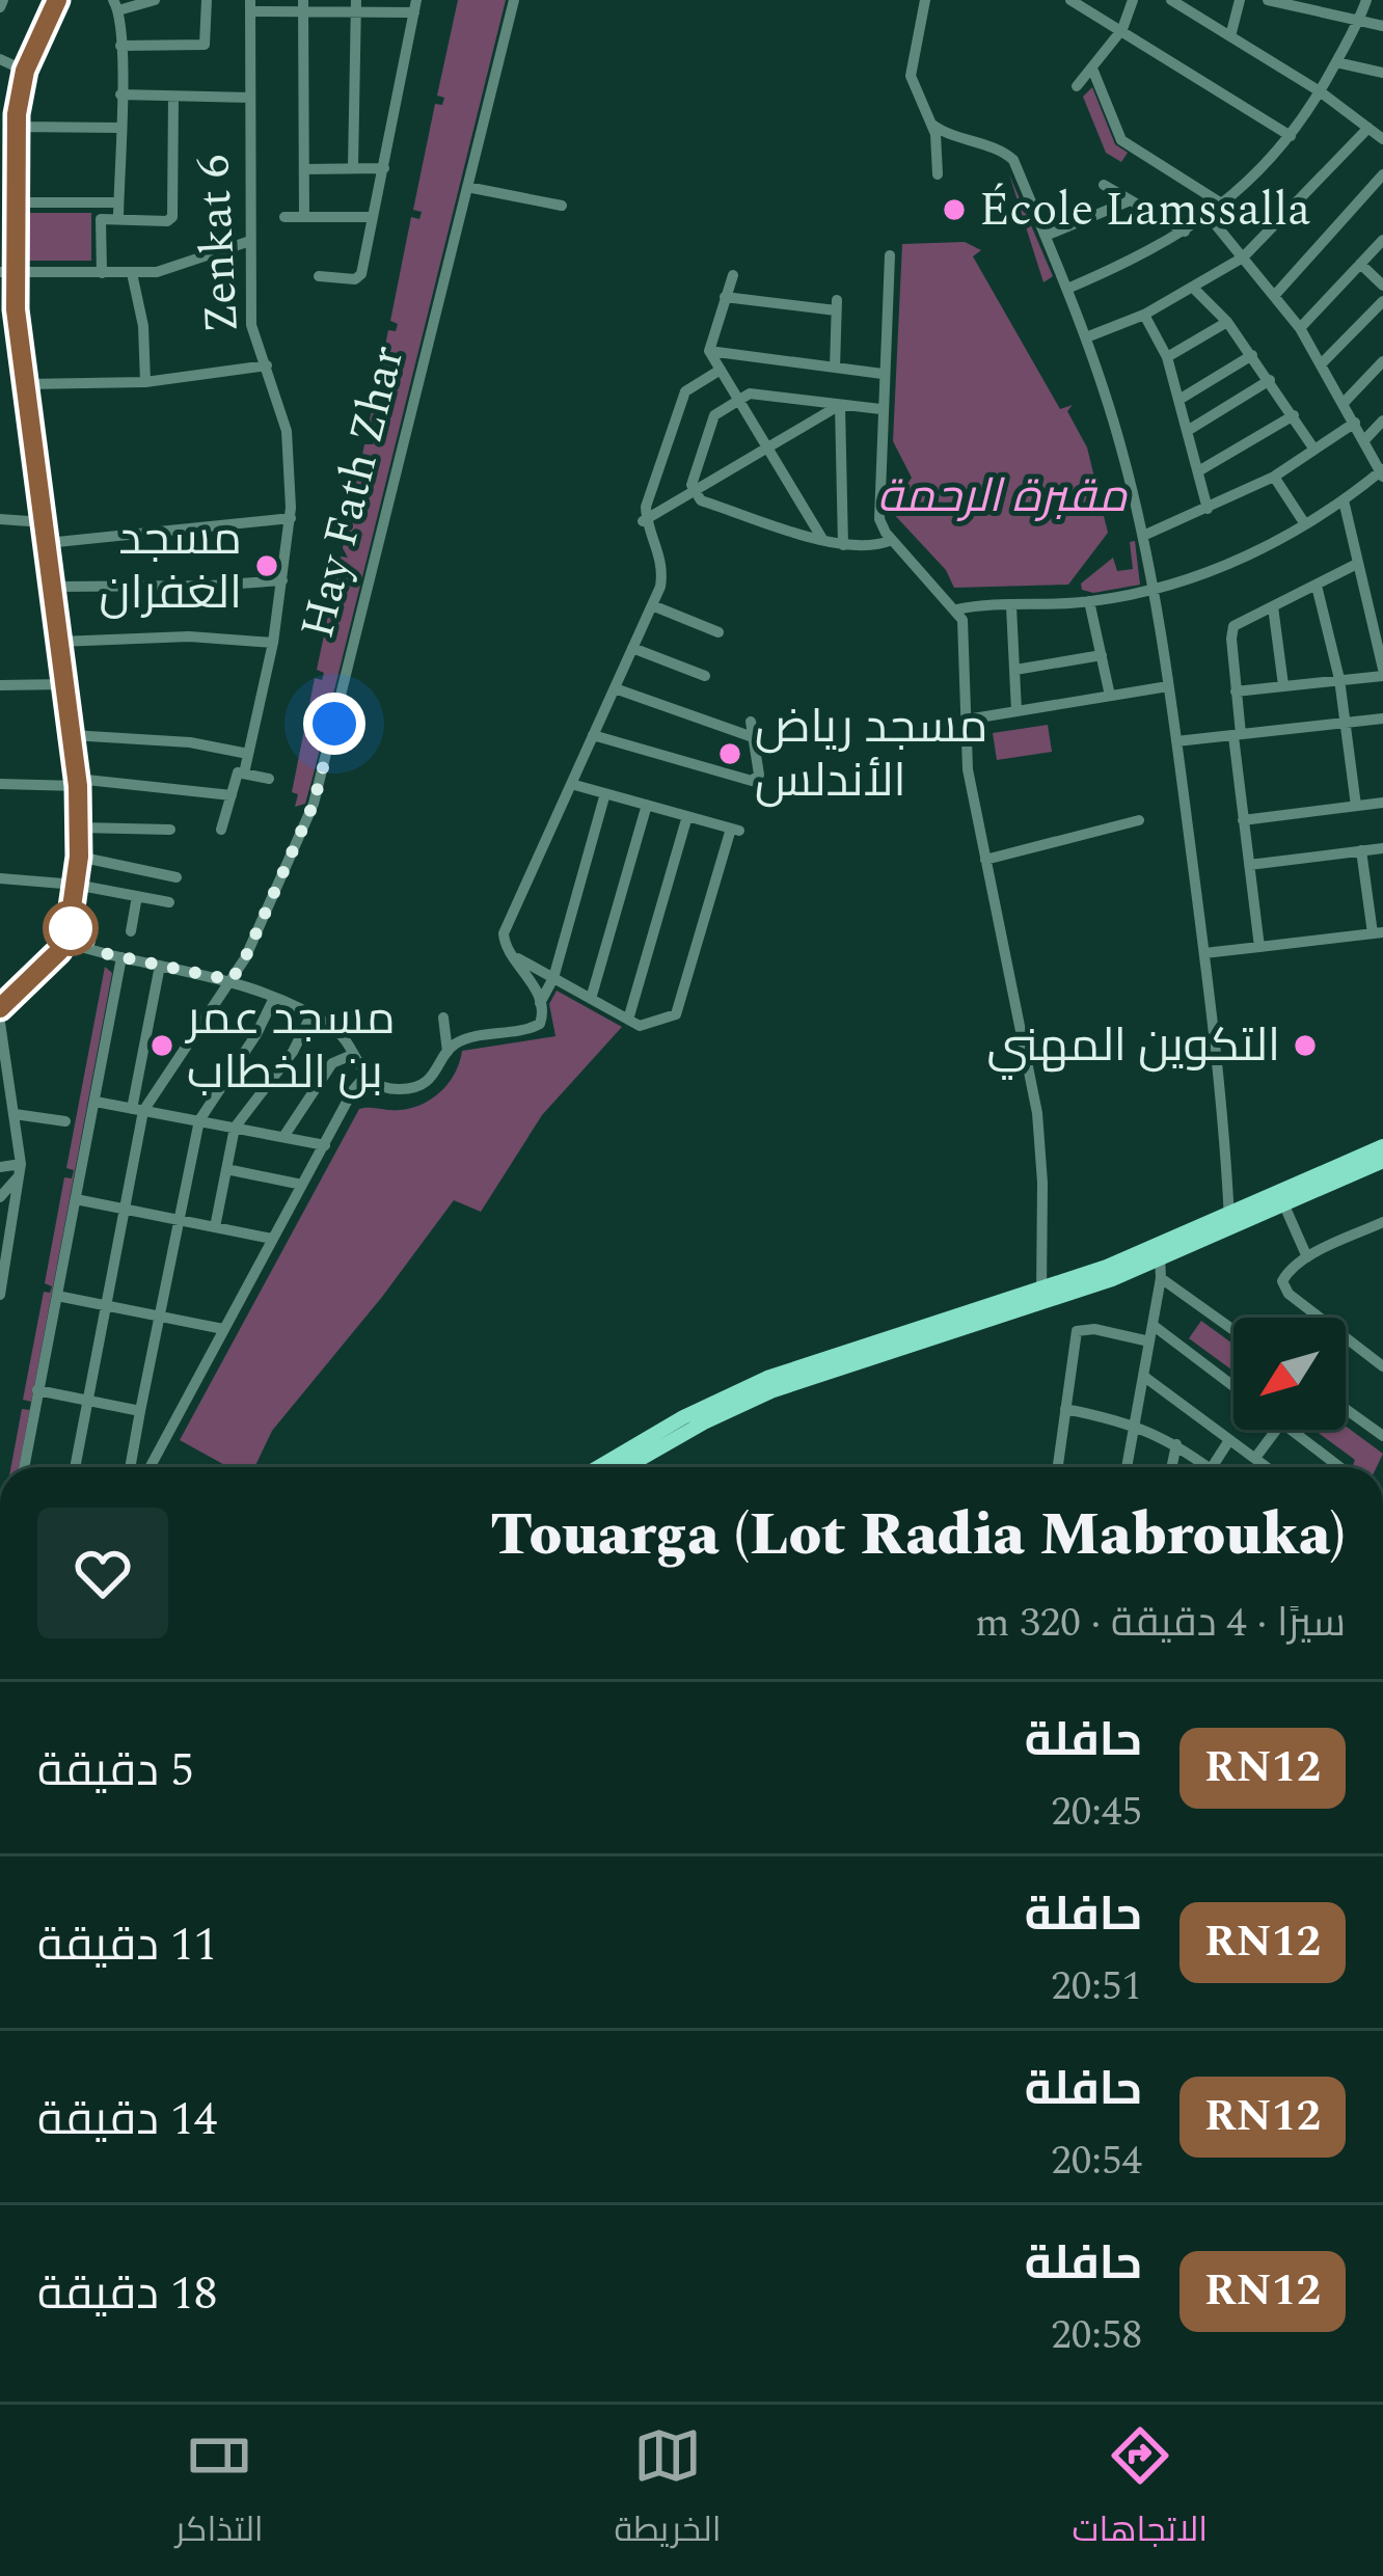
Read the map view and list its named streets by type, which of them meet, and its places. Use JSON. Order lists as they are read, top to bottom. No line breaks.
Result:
{"streets":{"street":["Zenkat 6","Hay Fath Zhar"]},"parks":["مقبرة الرحمة"],"places":["École Lamssalla","مسجد الغفران","مسجد رياض الأندلس","مسجد عمر بن الخطاب","التكوين المهني"],"lines":["bus line RN12"],"north":"bottom left","page":{"heading":["Touarga (Lot Radia Mabrouka)","سيرًا · 4 دقيقة · 320 m"],"list":[{"mark":"RN12","name":"حافلة","note":"20:45","value":"5 دقيقة"},{"mark":"RN12","name":"حافلة","note":"20:51","value":"11 دقيقة"},{"mark":"RN12","name":"حافلة","note":"20:54","value":"14 دقيقة"},{"mark":"RN12","name":"حافلة","note":"20:58","value":"18 دقيقة"}],"tabs":["الاتجاهات","الخريطة","التذاكر"]}}
